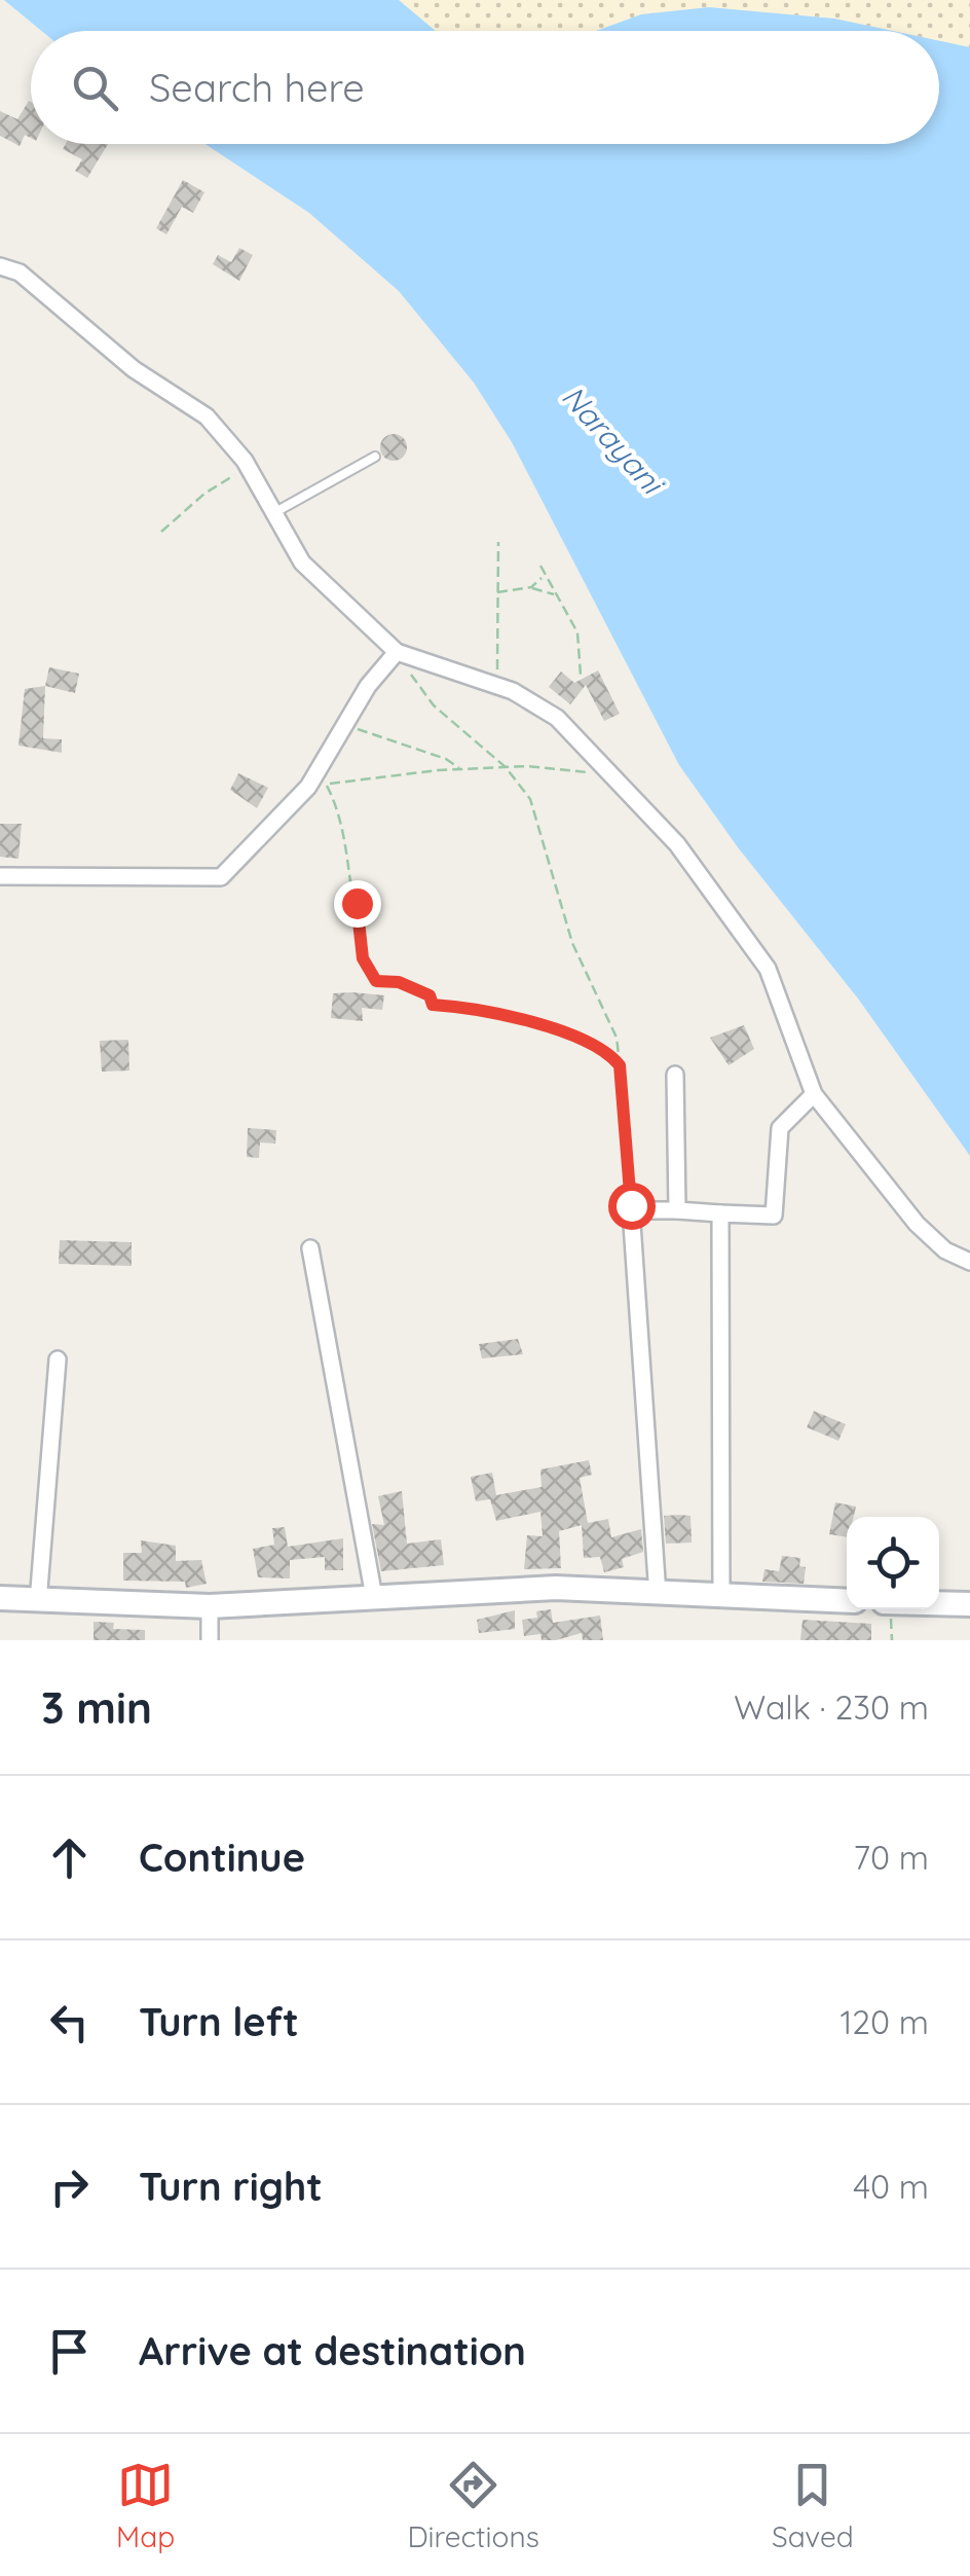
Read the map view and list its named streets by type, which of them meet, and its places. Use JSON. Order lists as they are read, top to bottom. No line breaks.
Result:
{"water":["Narayani"],"page":{"search":"Search here","heading":["3 min","Walk · 230 m"],"list":[["Continue","70 m"],["Turn left","120 m"],["Turn right","40 m"],"Arrive at destination"],"nav":["Map","Directions","Saved"]}}
